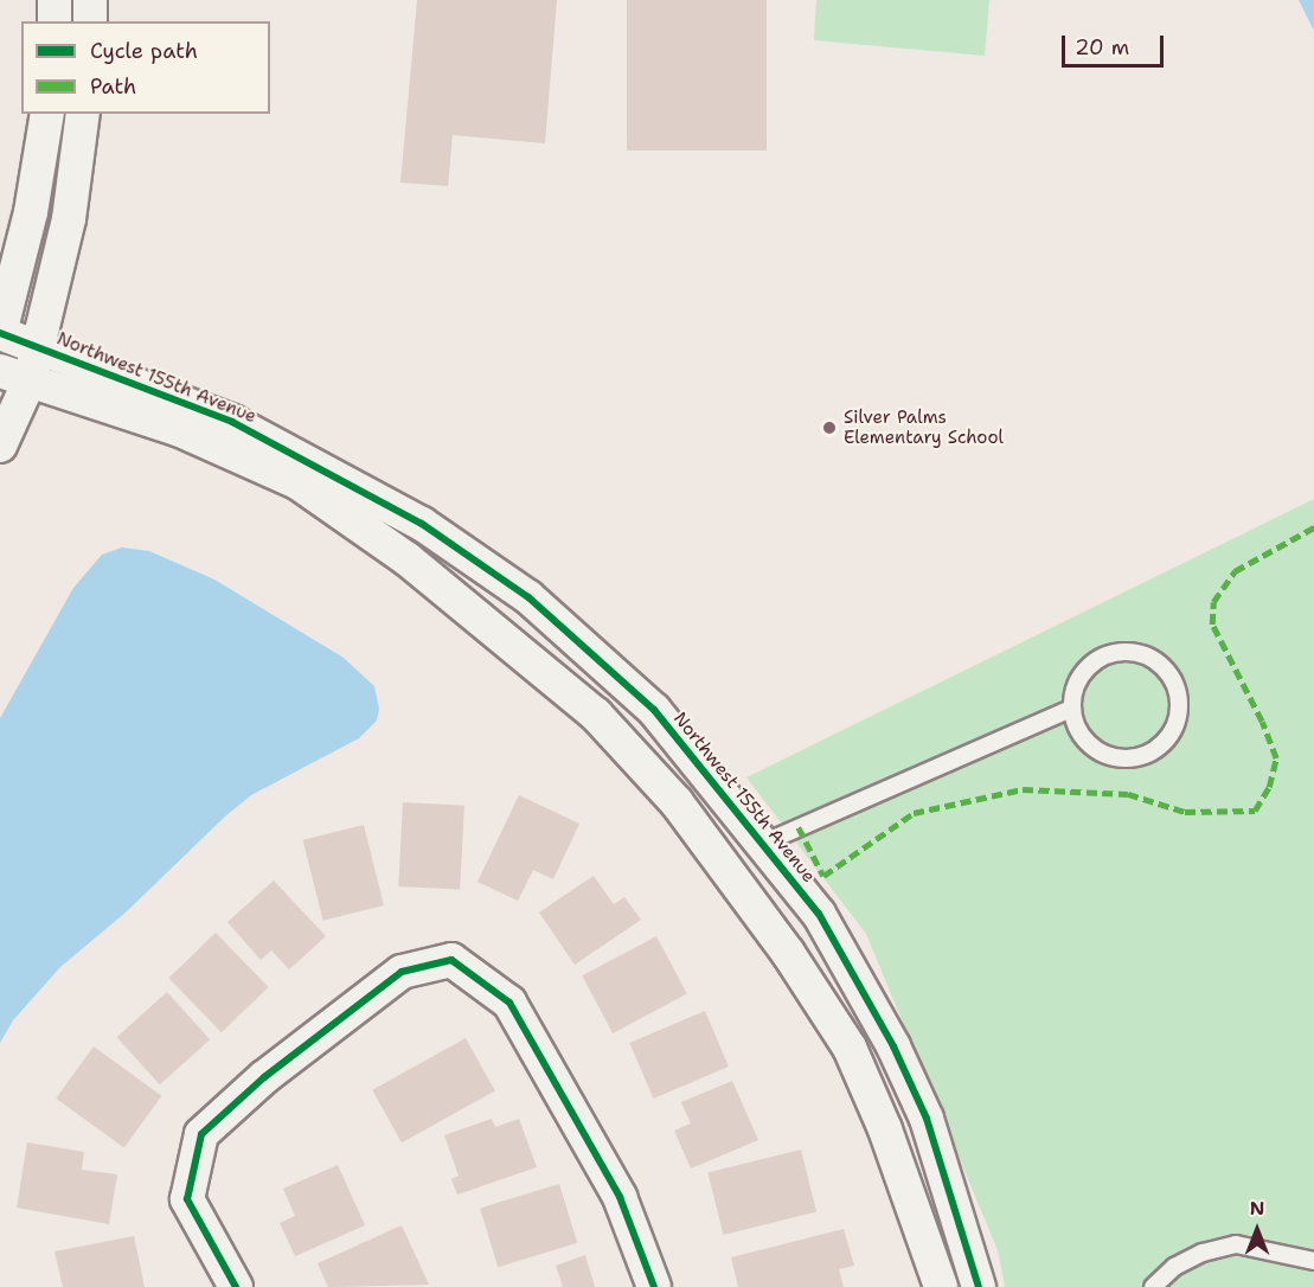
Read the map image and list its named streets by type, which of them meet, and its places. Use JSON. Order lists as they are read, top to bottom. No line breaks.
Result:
{"streets":{"street":["Northwest 155th Avenue"]},"places":["Silver Palms Elementary School"],"legend":["Cycle path","Path"],"scale_bar":"20 m","north":"top"}
